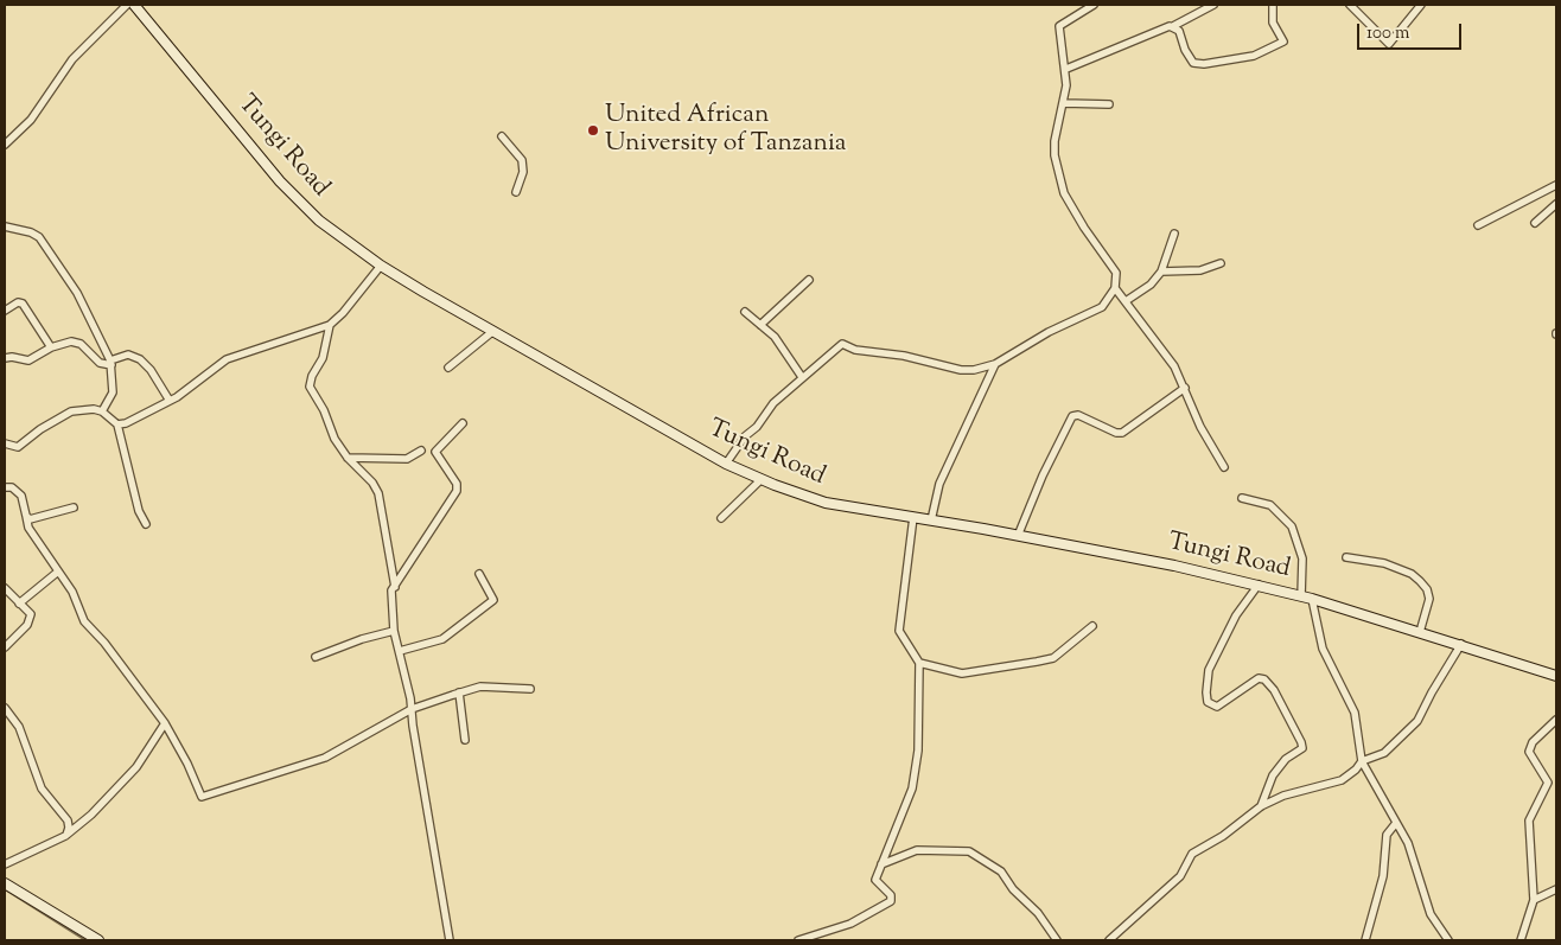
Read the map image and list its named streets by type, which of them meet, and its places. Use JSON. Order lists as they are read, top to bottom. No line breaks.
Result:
{"streets":{"main road":["Tungi Road"]},"places":["United African University of Tanzania"],"scale_bar":"100 m"}
